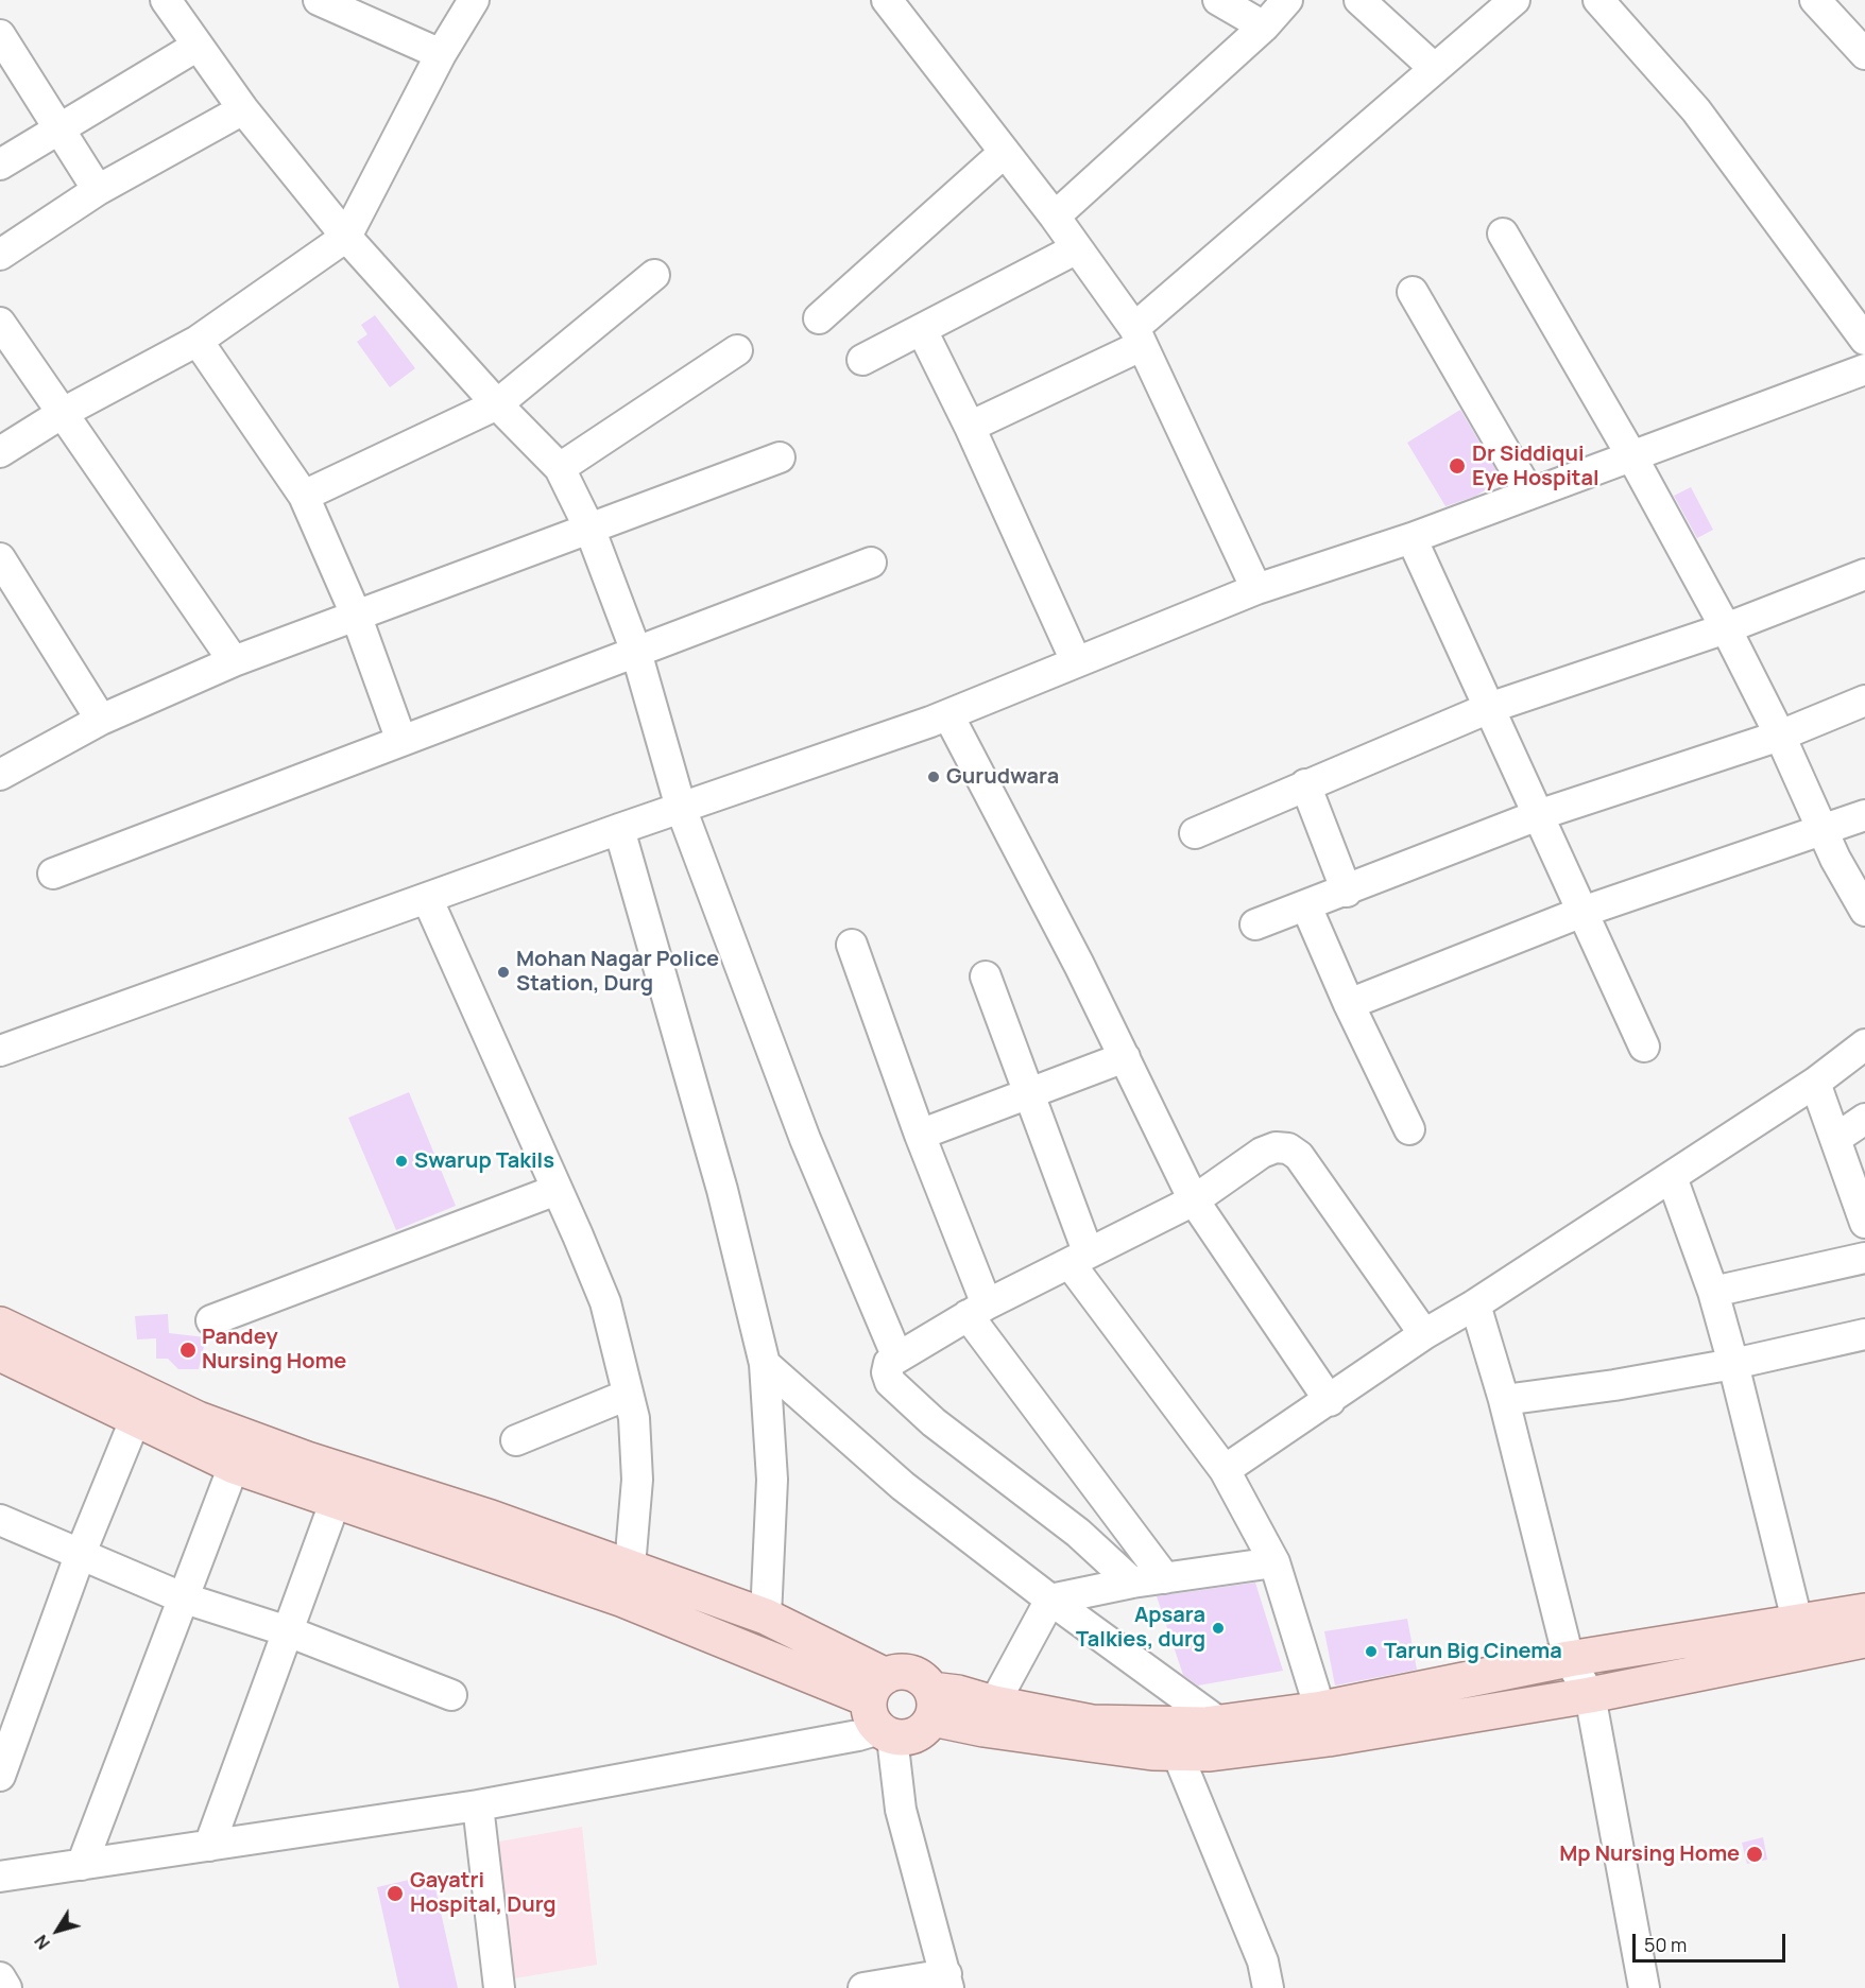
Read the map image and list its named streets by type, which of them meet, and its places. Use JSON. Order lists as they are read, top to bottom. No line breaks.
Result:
{"places":["Dr Siddiqui Eye Hospital","Gurudwara","Mohan Nagar Police Station, Durg","Swarup Takils","Pandey Nursing Home","Apsara Talkies, durg","Tarun Big Cinema","Mp Nursing Home","Gayatri Hospital, Durg"],"scale_bar":"50 m","north":"bottom left"}
